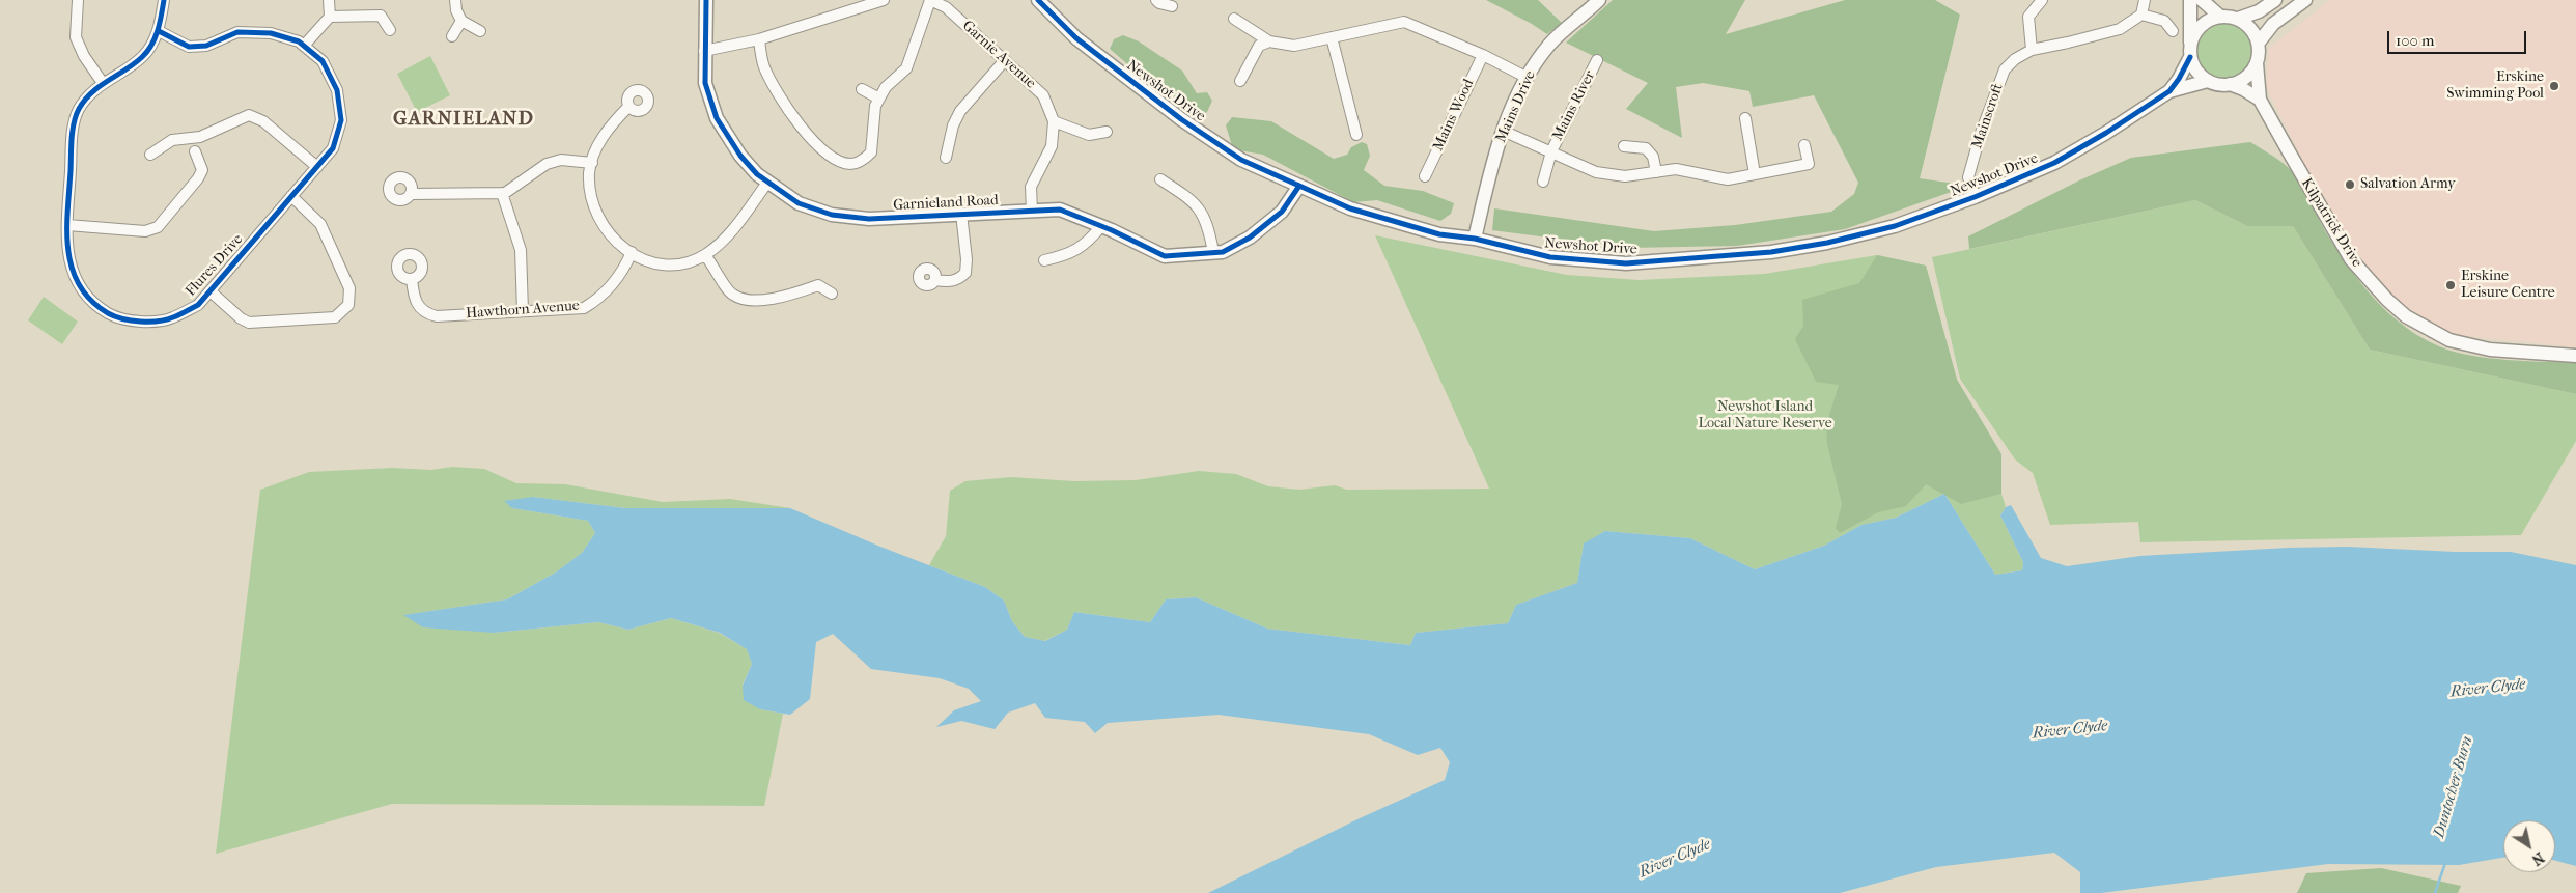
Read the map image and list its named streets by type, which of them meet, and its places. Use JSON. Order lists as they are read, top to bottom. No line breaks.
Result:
{"streets":{"street":["Garnie Avenue","Newshot Drive","Mains River","Mains Drive","Mains Wood","Mainscroft","Garnieland Road","Kilpatrick Drive","Flures Drive","Hawthorn Avenue"]},"crossings":[["Garnie Avenue","Garnieland Road"],["Newshot Drive","Mains Drive"],["Newshot Drive","Mainscroft"],["Newshot Drive","Garnieland Road"],["Newshot Drive","Kilpatrick Drive"],["Mains River","Mains Drive"]],"districts":["GARNIELAND"],"water":["River Clyde","Duntocher Burn"],"parks":["Newshot Island Local Nature Reserve"],"places":["Erskine Swimming Pool","Salvation Army","Erskine Leisure Centre"],"scale_bar":"100 m","north":"bottom right"}
